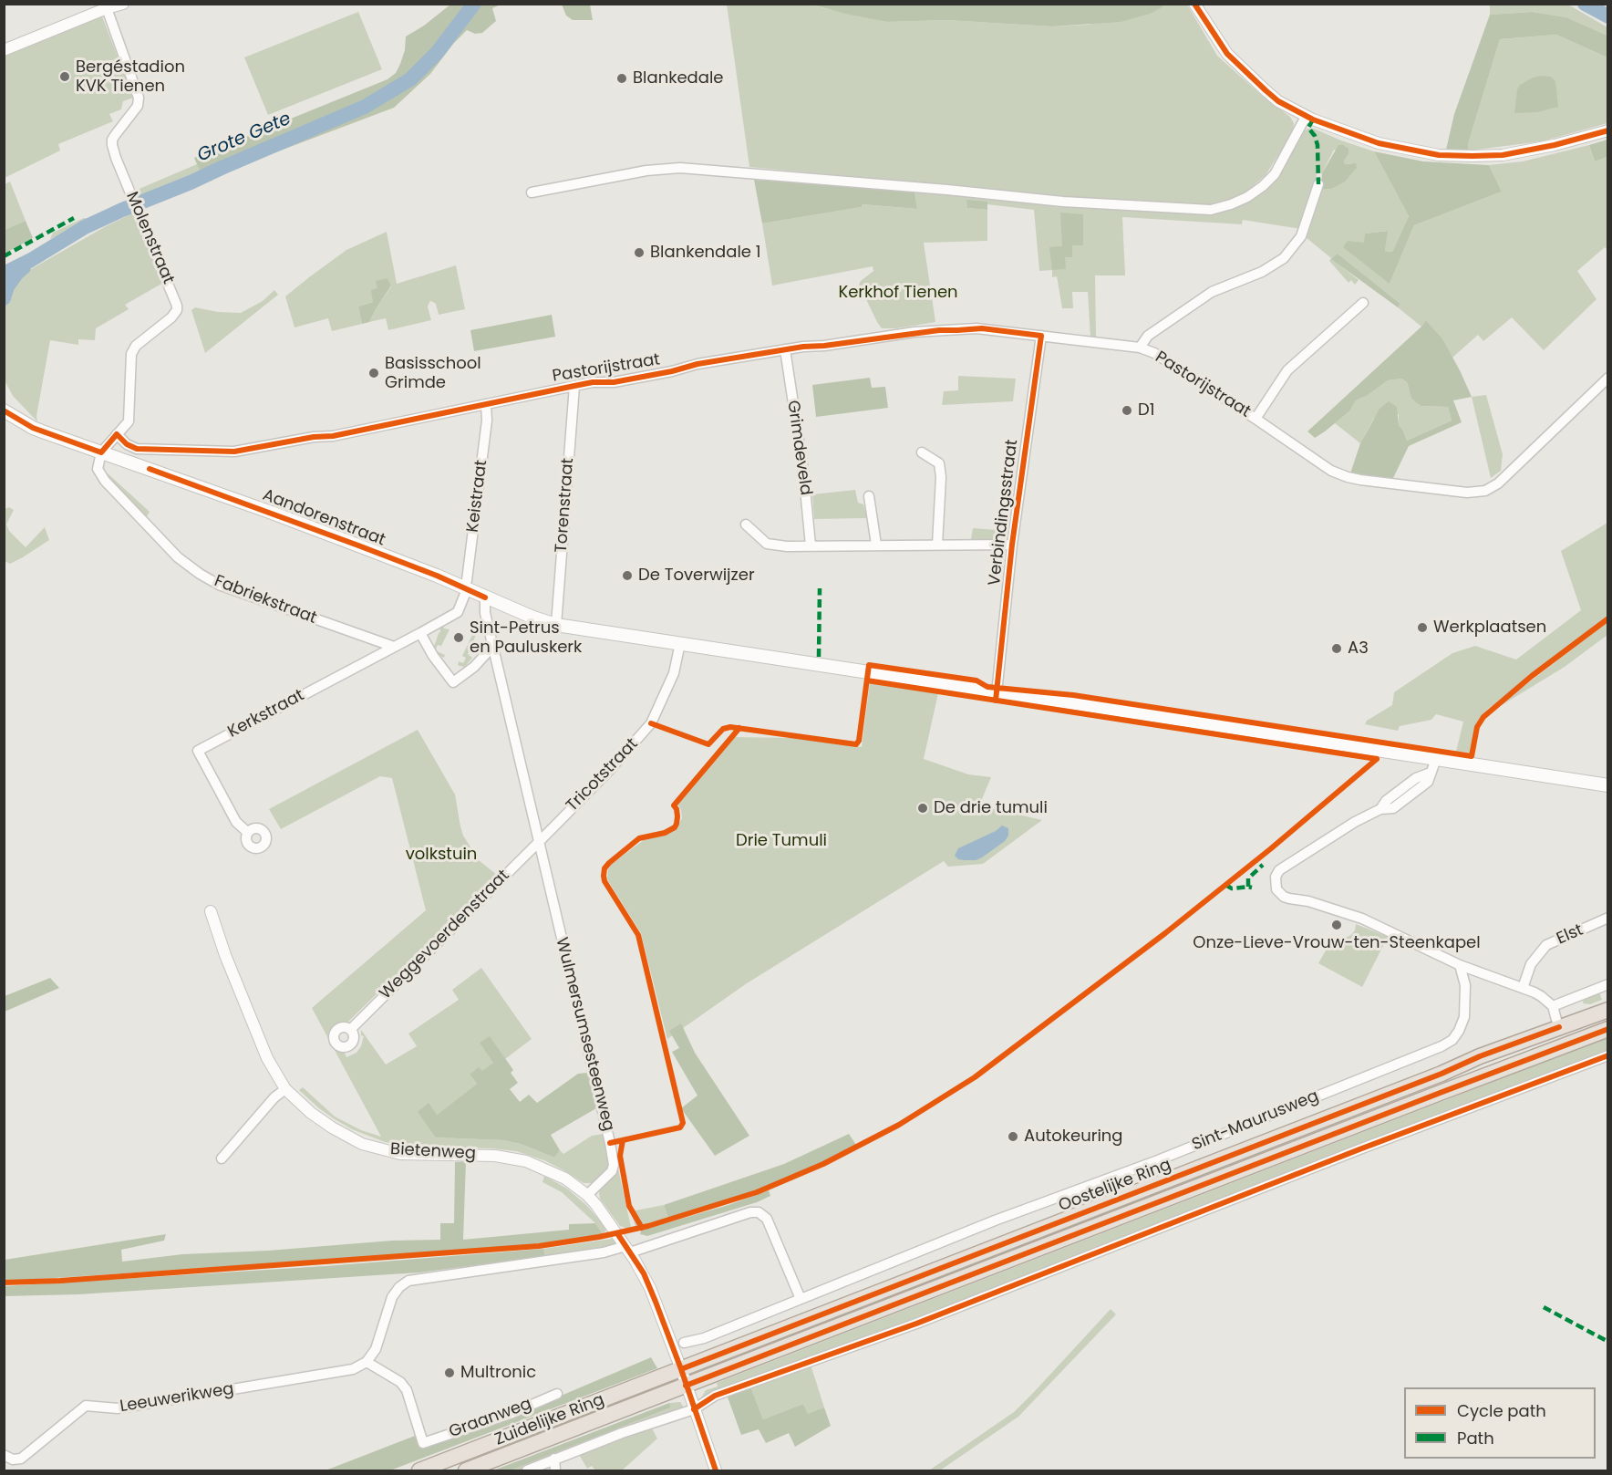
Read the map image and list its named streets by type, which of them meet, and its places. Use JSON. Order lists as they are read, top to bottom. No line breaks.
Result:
{"streets":{"highway":["Oostelijke Ring","Zuidelijke Ring"],"main road":["Aandorenstraat"],"street":["Molenstraat","Pastorijstraat","Grimdeveld","Keistraat","Torenstraat","Verbindingsstraat","Fabriekstraat","Kerkstraat","Tricotstraat","Weggevoerdenstraat","Elst","Wulmersumsesteenweg","Sint-Maurusweg","Bietenweg","Leeuwerikweg","Graanweg"]},"crossings":[["Molenstraat","Pastorijstraat"],["Molenstraat","Aandorenstraat"],["Molenstraat","Fabriekstraat"],["Pastorijstraat","Grimdeveld"],["Pastorijstraat","Keistraat"],["Pastorijstraat","Torenstraat"],["Pastorijstraat","Verbindingsstraat"],["Keistraat","Aandorenstraat"],["Keistraat","Kerkstraat"],["Torenstraat","Aandorenstraat"],["Verbindingsstraat","Aandorenstraat"],["Aandorenstraat","Fabriekstraat"],["Aandorenstraat","Kerkstraat"],["Aandorenstraat","Tricotstraat"],["Aandorenstraat","Wulmersumsesteenweg"],["Fabriekstraat","Kerkstraat"],["Tricotstraat","Weggevoerdenstraat"],["Tricotstraat","Wulmersumsesteenweg"],["Weggevoerdenstraat","Wulmersumsesteenweg"],["Wulmersumsesteenweg","Bietenweg"],["Oostelijke Ring","Zuidelijke Ring"],["Leeuwerikweg","Graanweg"]],"water":["Grote Gete"],"parks":["Kerkhof Tienen","Drie Tumuli","volkstuin"],"places":["Bergéstadion KVK Tienen","Blankedale","Blankendale 1","Basisschool Grimde","D1","De Toverwijzer","Werkplaatsen","Sint-Petrus en Pauluskerk","A3","De drie tumuli","Onze-Lieve-Vrouw-ten-Steenkapel","Autokeuring","Multronic"],"legend":["Cycle path","Path"]}
